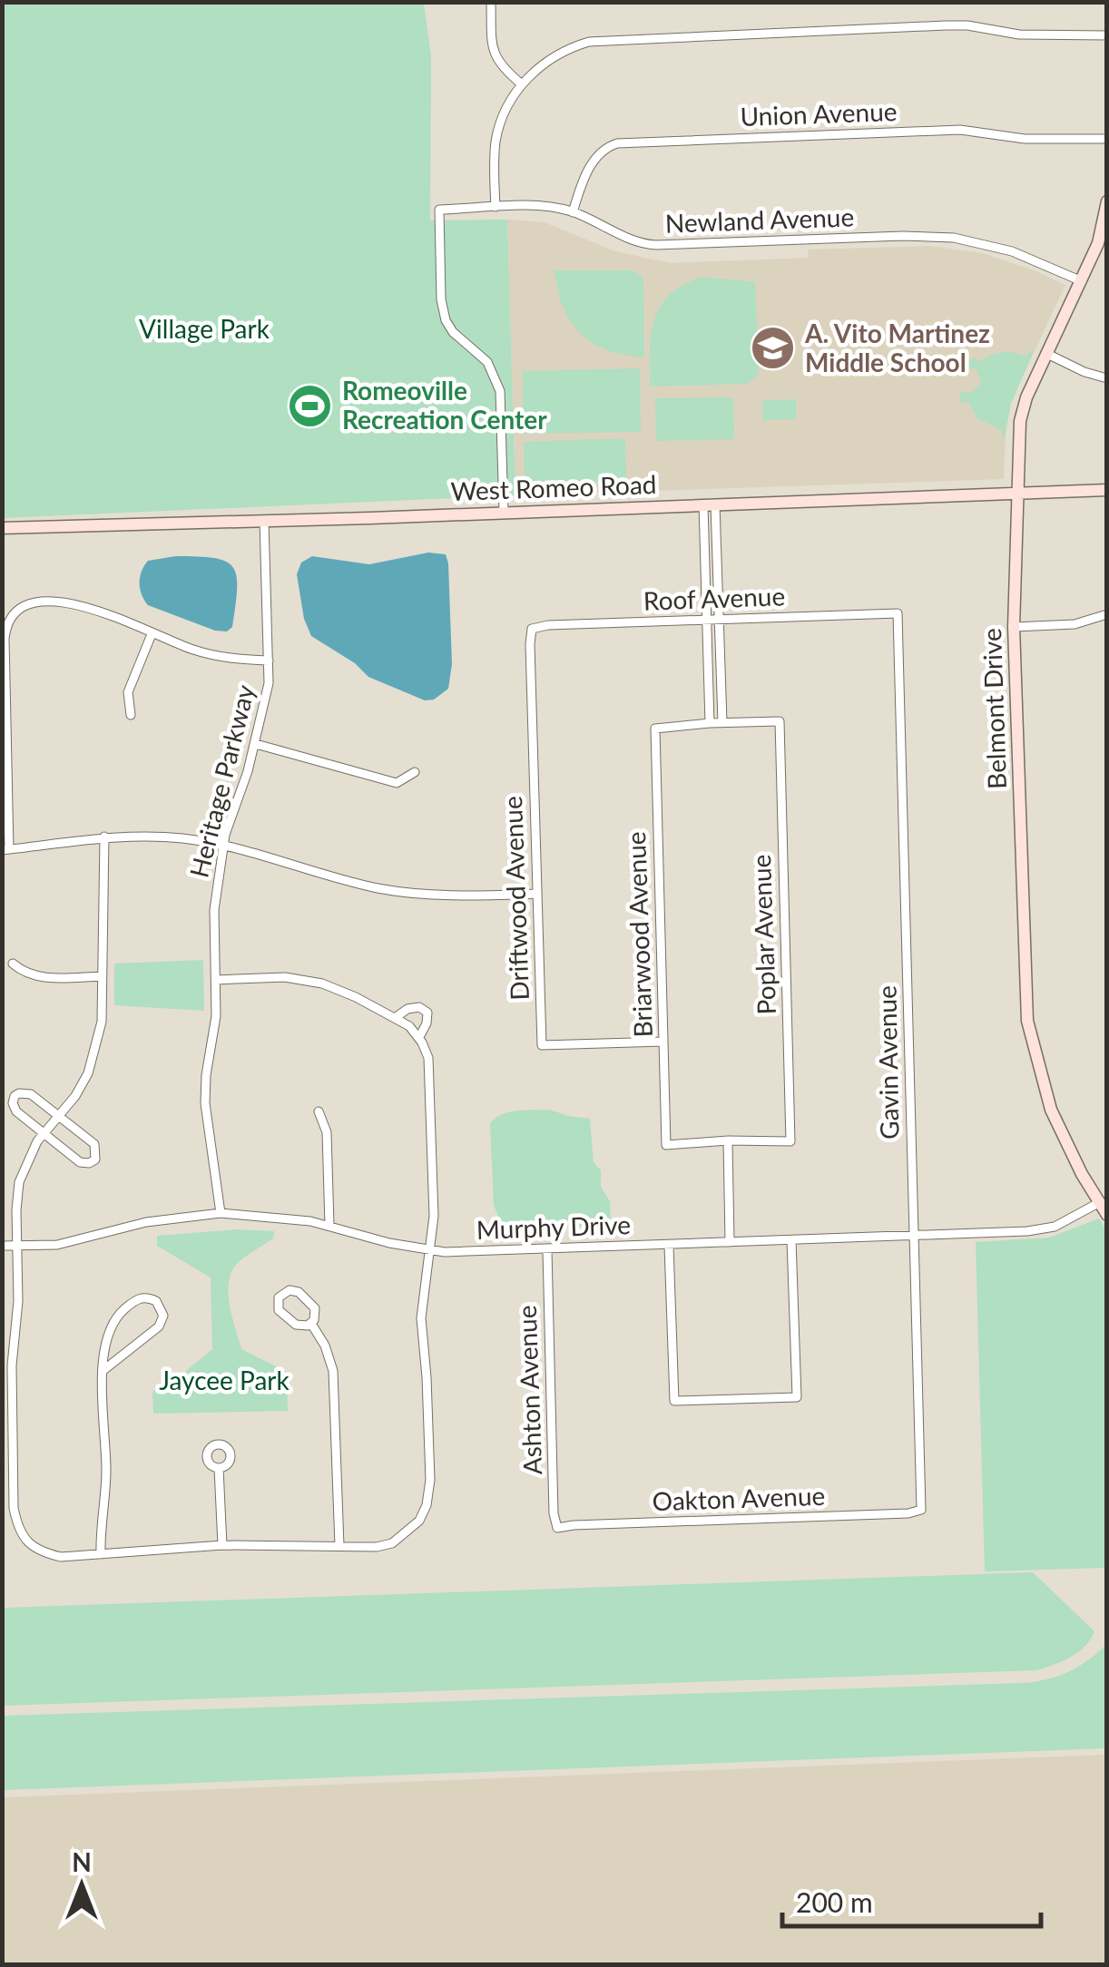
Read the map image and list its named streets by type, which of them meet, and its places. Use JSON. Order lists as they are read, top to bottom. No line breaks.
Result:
{"streets":{"main road":["West Romeo Road","Belmont Drive"],"street":["Union Avenue","Newland Avenue","Roof Avenue","Heritage Parkway","Driftwood Avenue","Briarwood Avenue","Poplar Avenue","Gavin Avenue","Murphy Drive","Ashton Avenue","Oakton Avenue"]},"crossings":[["Union Avenue","Newland Avenue"],["Newland Avenue","West Romeo Road"],["Newland Avenue","Belmont Drive"],["West Romeo Road","Belmont Drive"],["West Romeo Road","Heritage Parkway"],["Roof Avenue","Driftwood Avenue"],["Roof Avenue","Gavin Avenue"],["Belmont Drive","Murphy Drive"],["Heritage Parkway","Murphy Drive"],["Driftwood Avenue","Briarwood Avenue"],["Briarwood Avenue","Poplar Avenue"],["Gavin Avenue","Murphy Drive"],["Gavin Avenue","Oakton Avenue"],["Murphy Drive","Ashton Avenue"],["Ashton Avenue","Oakton Avenue"]],"parks":["Village Park","Jaycee Park"],"places":{"school or university":["A. Vito Martinez Middle School"],"sports":["Romeoville Recreation Center"]},"scale_bar":"200 m","north":"top"}
